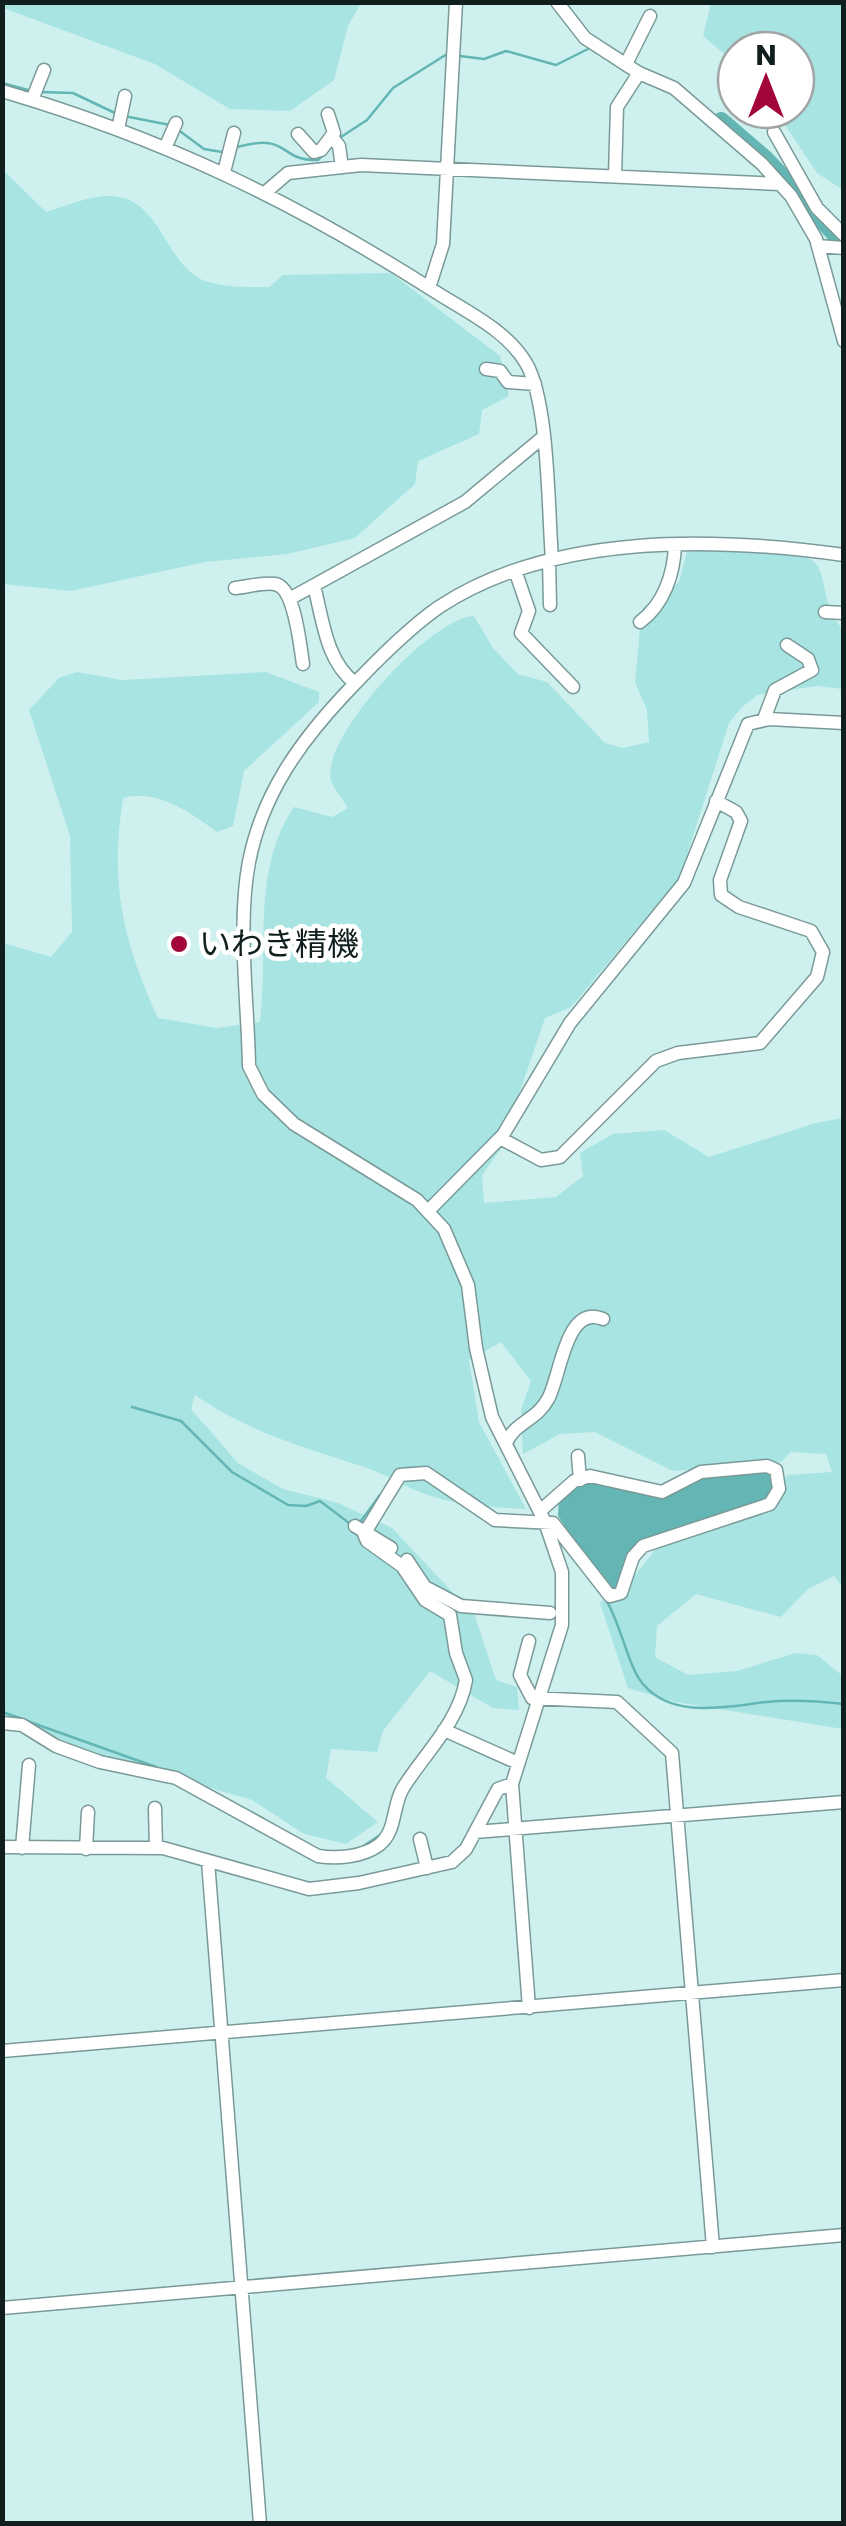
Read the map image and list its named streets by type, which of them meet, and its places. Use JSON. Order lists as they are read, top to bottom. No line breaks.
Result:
{"places":["いわき精機"],"north":"top"}
